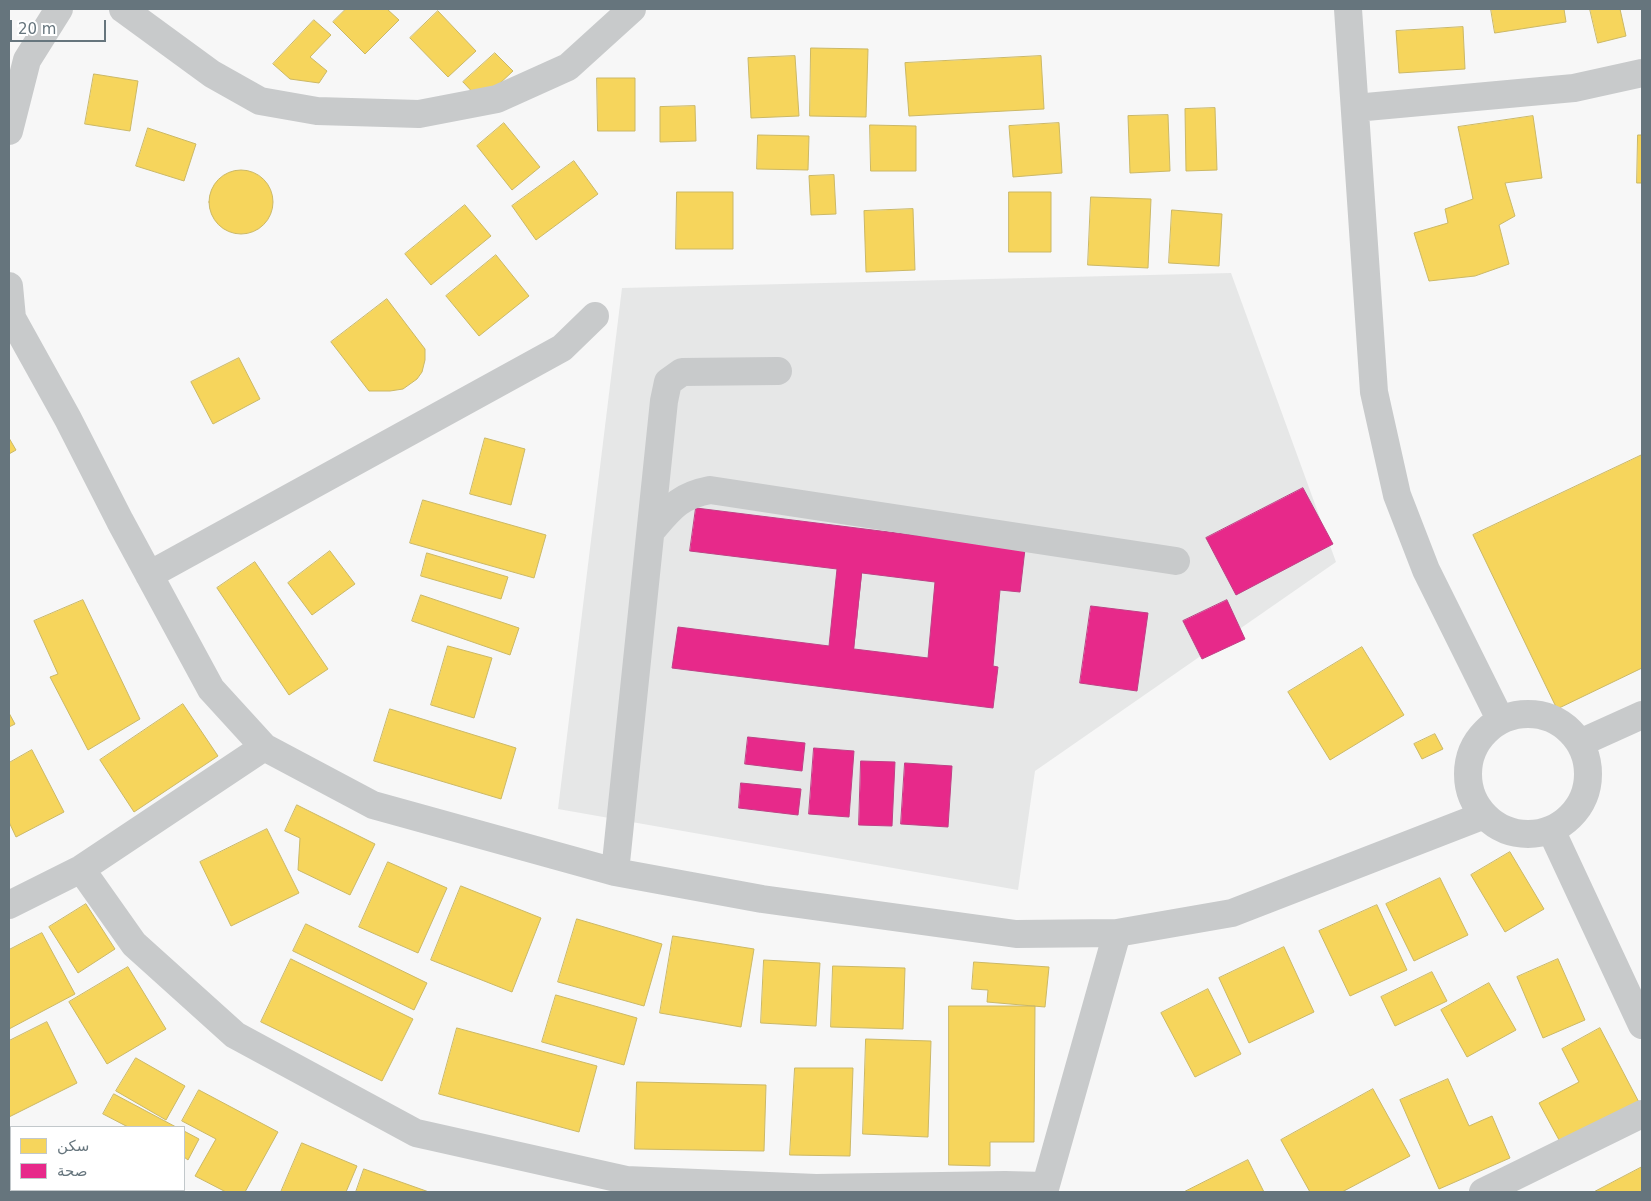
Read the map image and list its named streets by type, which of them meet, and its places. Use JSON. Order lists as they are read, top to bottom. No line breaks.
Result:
{"legend":["سكن","صحة"],"scale_bar":"20 m"}
